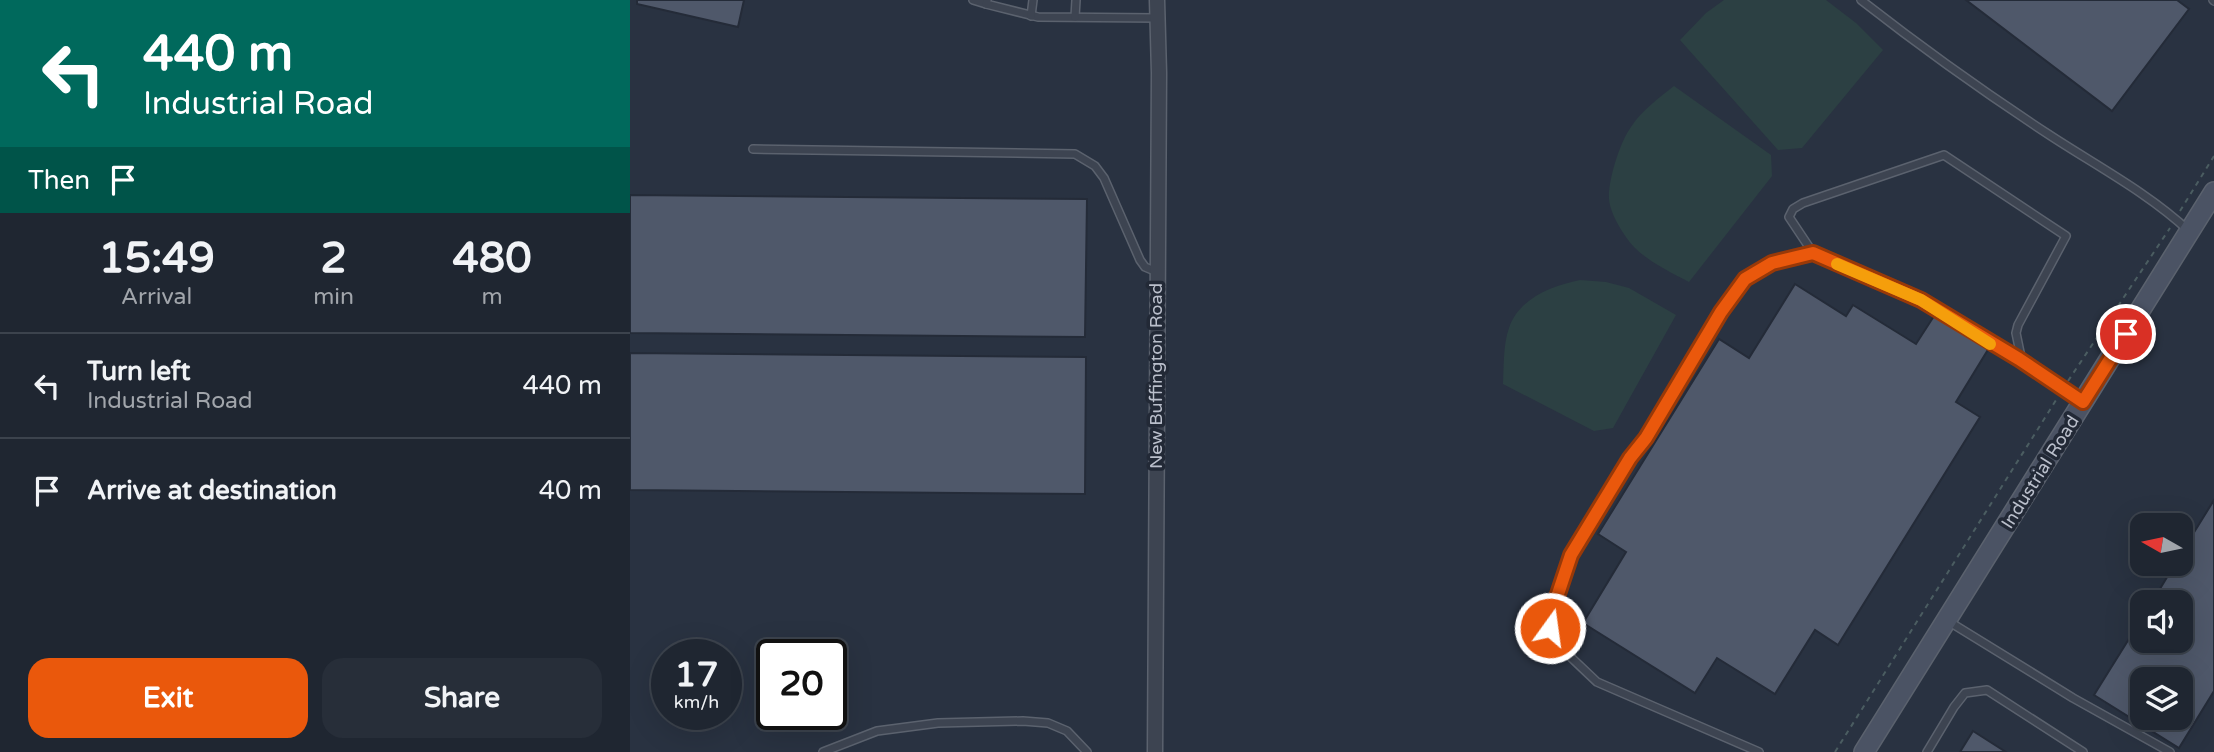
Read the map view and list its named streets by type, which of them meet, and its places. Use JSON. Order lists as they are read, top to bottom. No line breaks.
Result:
{"streets":{"main road":["Industrial Road"],"street":["New Buffington Road"]},"north":"left","page":{"turn":["440 m","Industrial Road"],"then":"Then","eta":["15:49","Arrival","2","min","480","m"],"list":[{"name":"Turn left","note":"Industrial Road","value":"440 m"},{"name":"Arrive at destination","value":"40 m"}],"speed":"17 km/h","limit":"20","buttons":["Exit","Share"]}}
